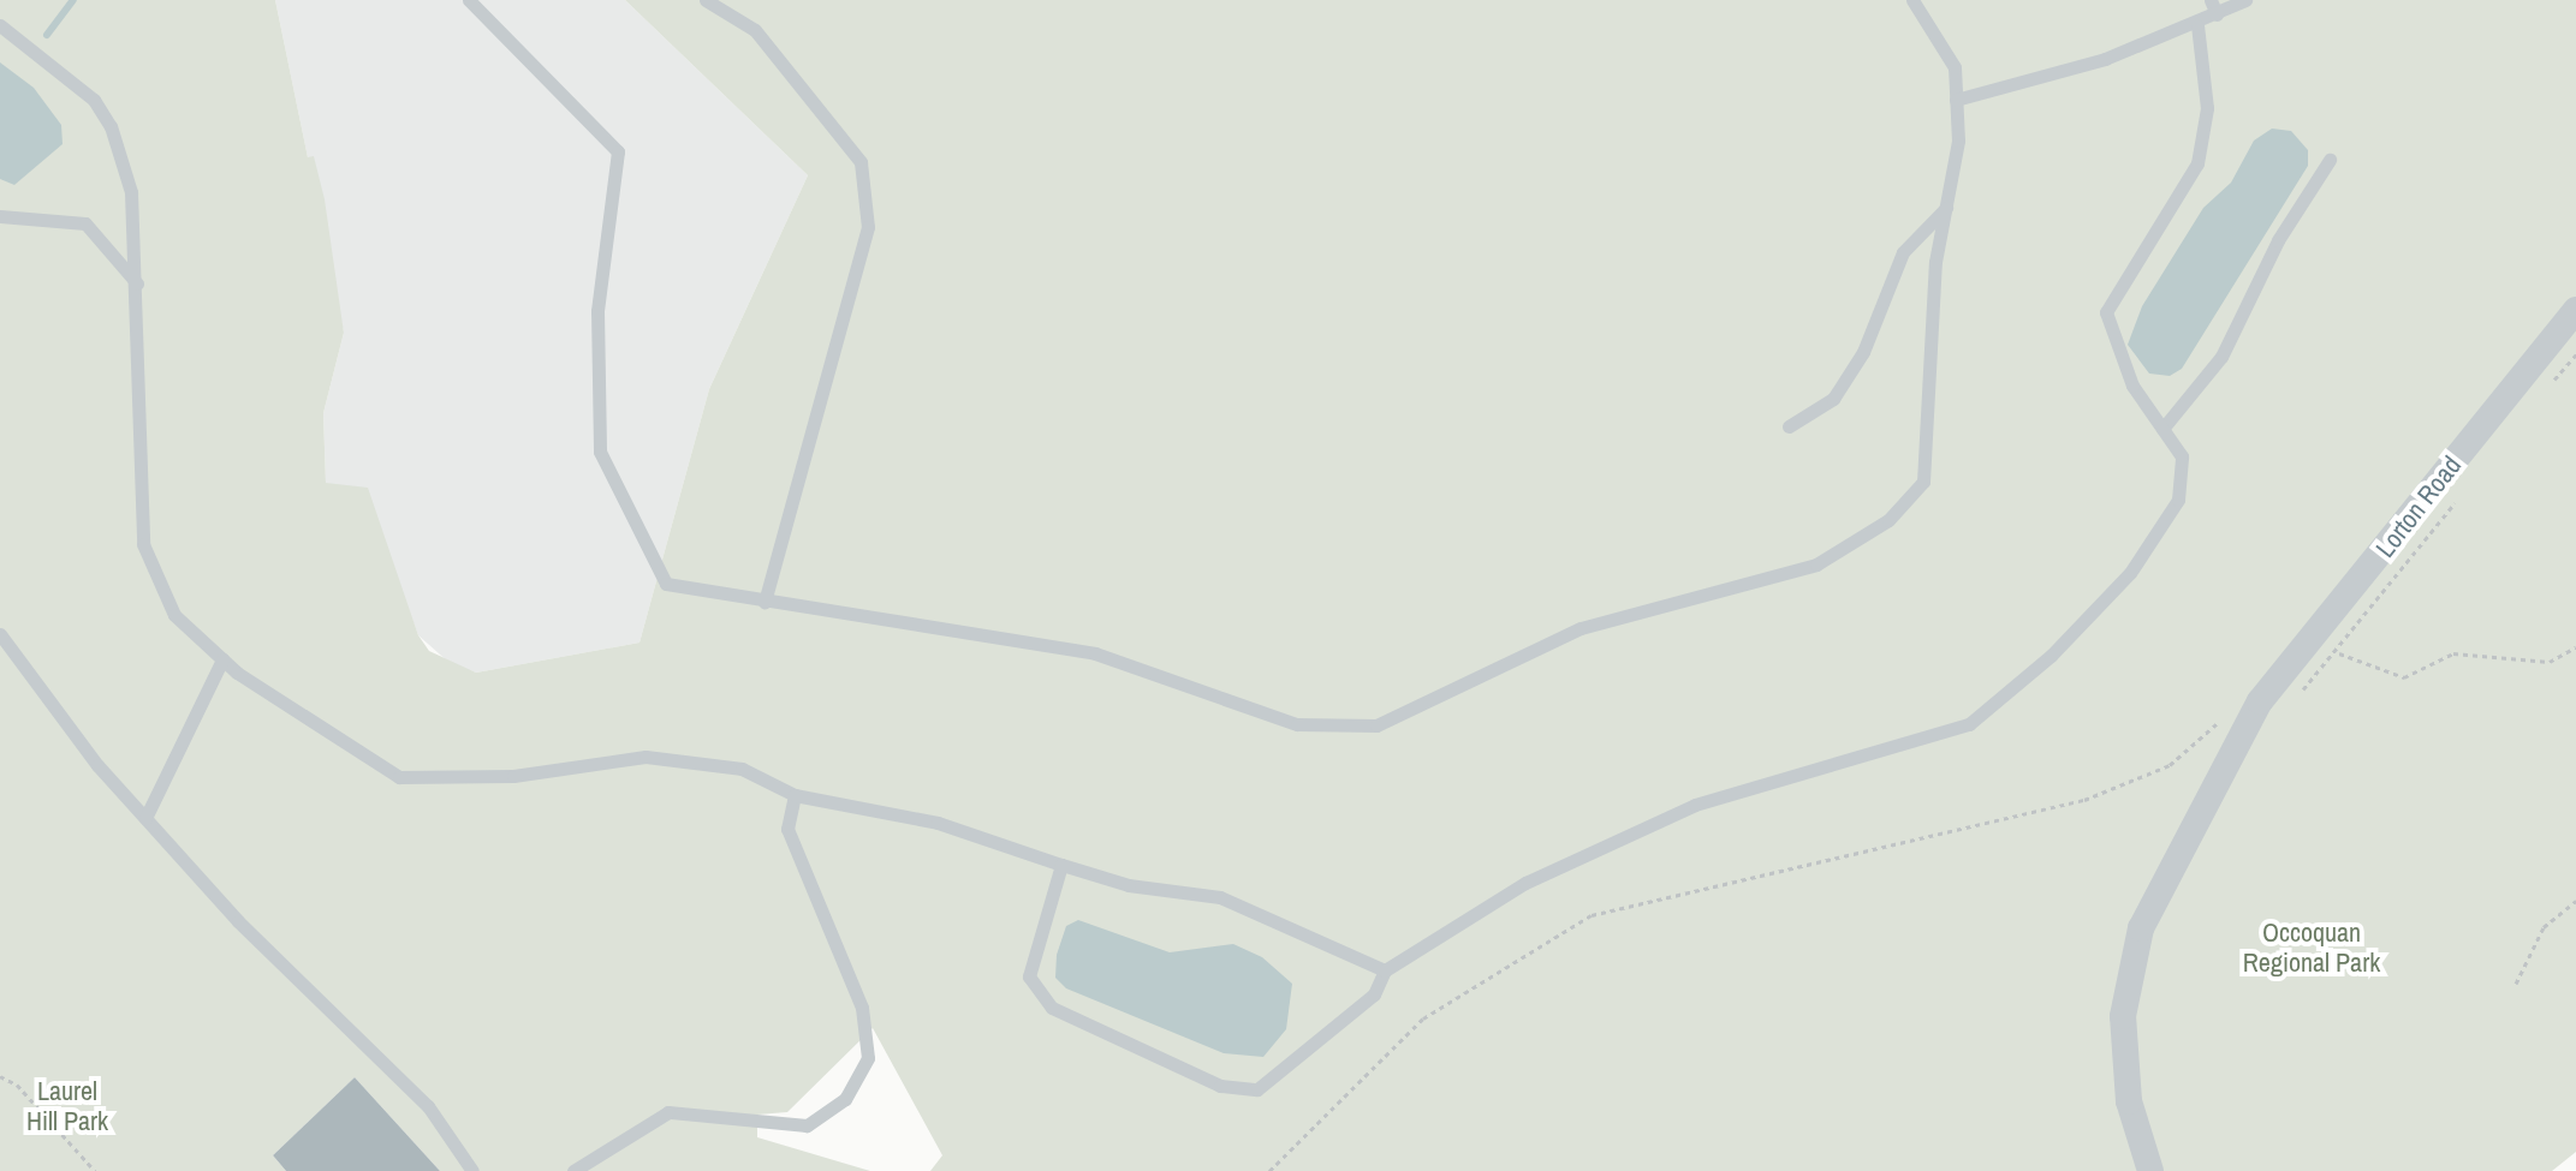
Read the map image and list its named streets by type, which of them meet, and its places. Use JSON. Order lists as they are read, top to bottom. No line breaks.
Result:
{"streets":{"street":["Lorton Road"]},"parks":["Occoquan Regional Park","Laurel Hill Park"]}
